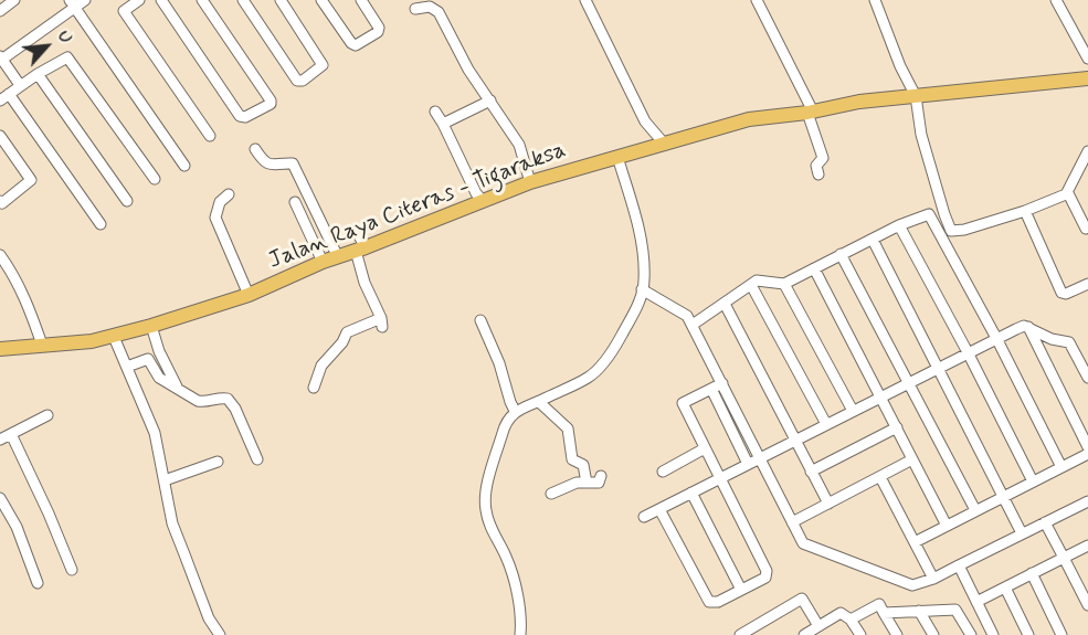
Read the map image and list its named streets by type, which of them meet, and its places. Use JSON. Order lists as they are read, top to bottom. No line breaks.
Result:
{"streets":{"main road":["Jalan Raya Citeras - Tigaraksa"]},"north":"top right"}
